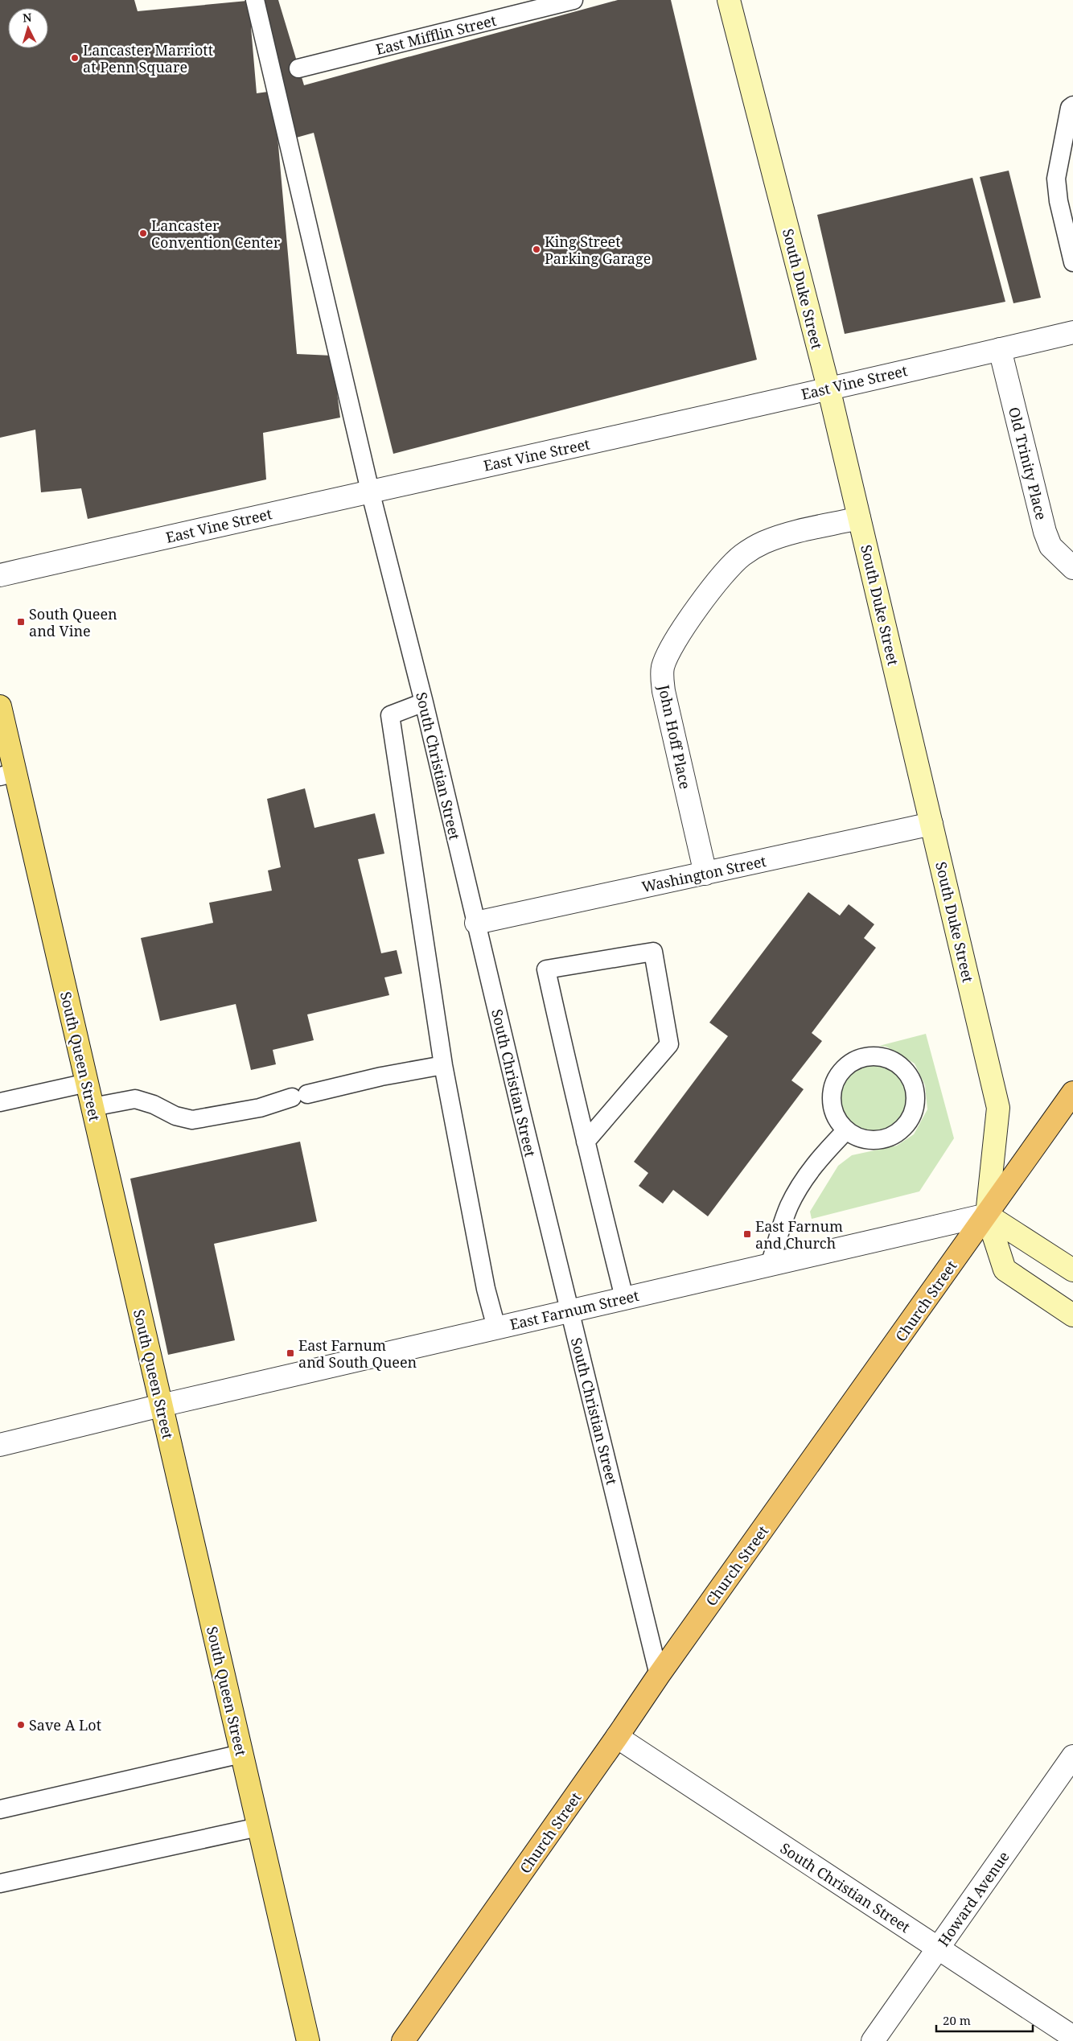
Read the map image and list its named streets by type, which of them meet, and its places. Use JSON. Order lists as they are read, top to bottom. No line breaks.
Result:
{"streets":{"highway":["Church Street"],"main road":["South Duke Street","South Queen Street"],"street":["East Vine Street","Old Trinity Place","John Hoff Place","South Christian Street","Washington Street","East Farnum Street","Howard Avenue"],"lane":["East Mifflin Street"]},"crossings":[["South Duke Street","East Vine Street"],["South Duke Street","John Hoff Place"],["South Duke Street","Washington Street"],["South Duke Street","Church Street"],["South Duke Street","East Farnum Street"],["East Vine Street","Old Trinity Place"],["East Vine Street","South Christian Street"],["John Hoff Place","Washington Street"],["South Christian Street","Washington Street"],["South Christian Street","Church Street"],["South Christian Street","East Farnum Street"],["South Christian Street","Howard Avenue"],["South Queen Street","East Farnum Street"],["Church Street","East Farnum Street"]],"places":{"other":["Lancaster Marriott at Penn Square","Lancaster Convention Center","King Street Parking Garage","Save A Lot"],"transit":["South Queen and Vine","East Farnum and Church","East Farnum and South Queen"]},"scale_bar":"20 m","north":"top"}
